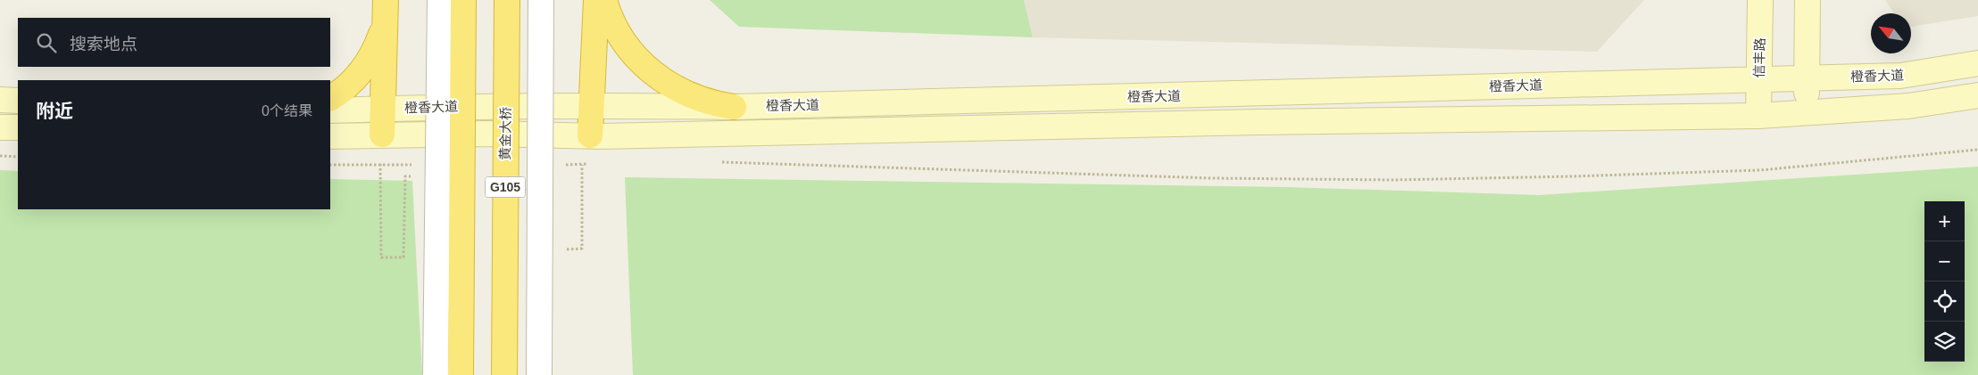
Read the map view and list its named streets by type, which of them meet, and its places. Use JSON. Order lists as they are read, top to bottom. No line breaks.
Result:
{"streets":{"highway":["黄金大桥","G105"],"main road":["信丰路","橙香大道"]},"crossings":[["信丰路","橙香大道"]],"north":"top left","page":{"search":"搜索地点","heading":["附近","0个结果"],"map_buttons":["+","−"]}}
